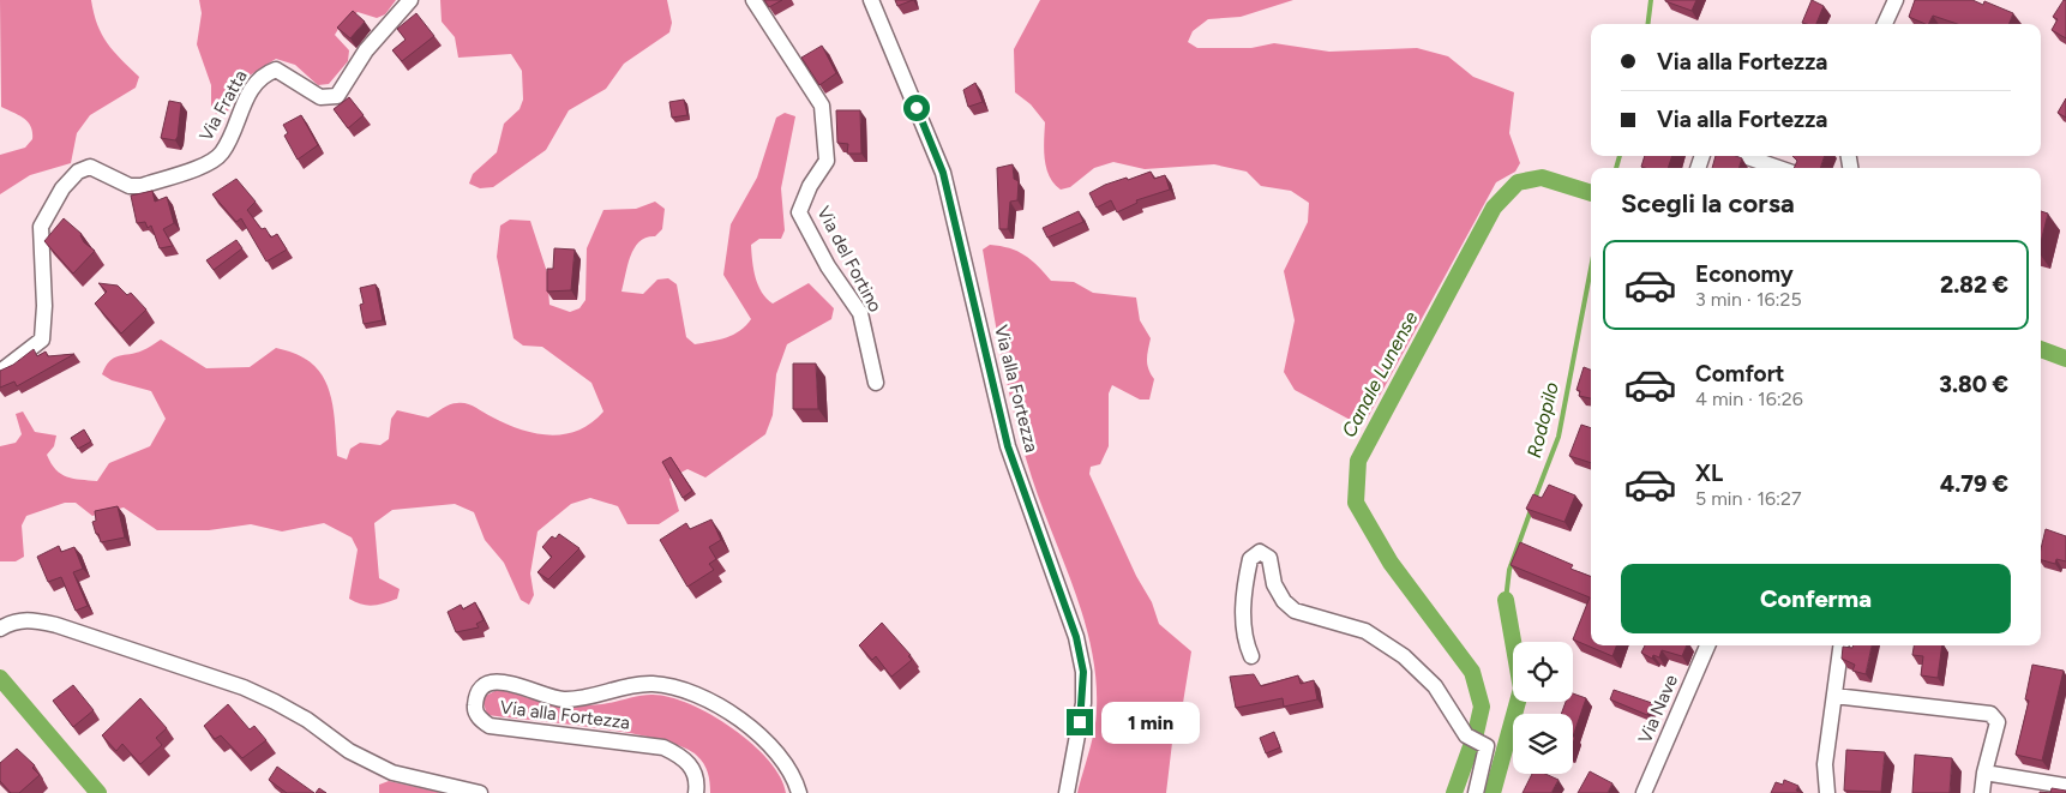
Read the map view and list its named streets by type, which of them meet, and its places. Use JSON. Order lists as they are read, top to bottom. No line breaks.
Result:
{"streets":{"street":["Via Fratta","Via del Fortino","Via alla Fortezza","Via Nave"]},"water":["Canale Lunense","Rodopilo"],"page":{"banner":["Via alla Fortezza","Via alla Fortezza"],"heading":"Scegli la corsa","list":[{"name":"Economy","note":"3 min · 16:25","value":"2.82 €"},{"name":"Comfort","note":"4 min · 16:26","value":"3.80 €"},{"name":"XL","note":"5 min · 16:27","value":"4.79 €"}],"buttons":"Conferma","bubble":"1 min"}}
